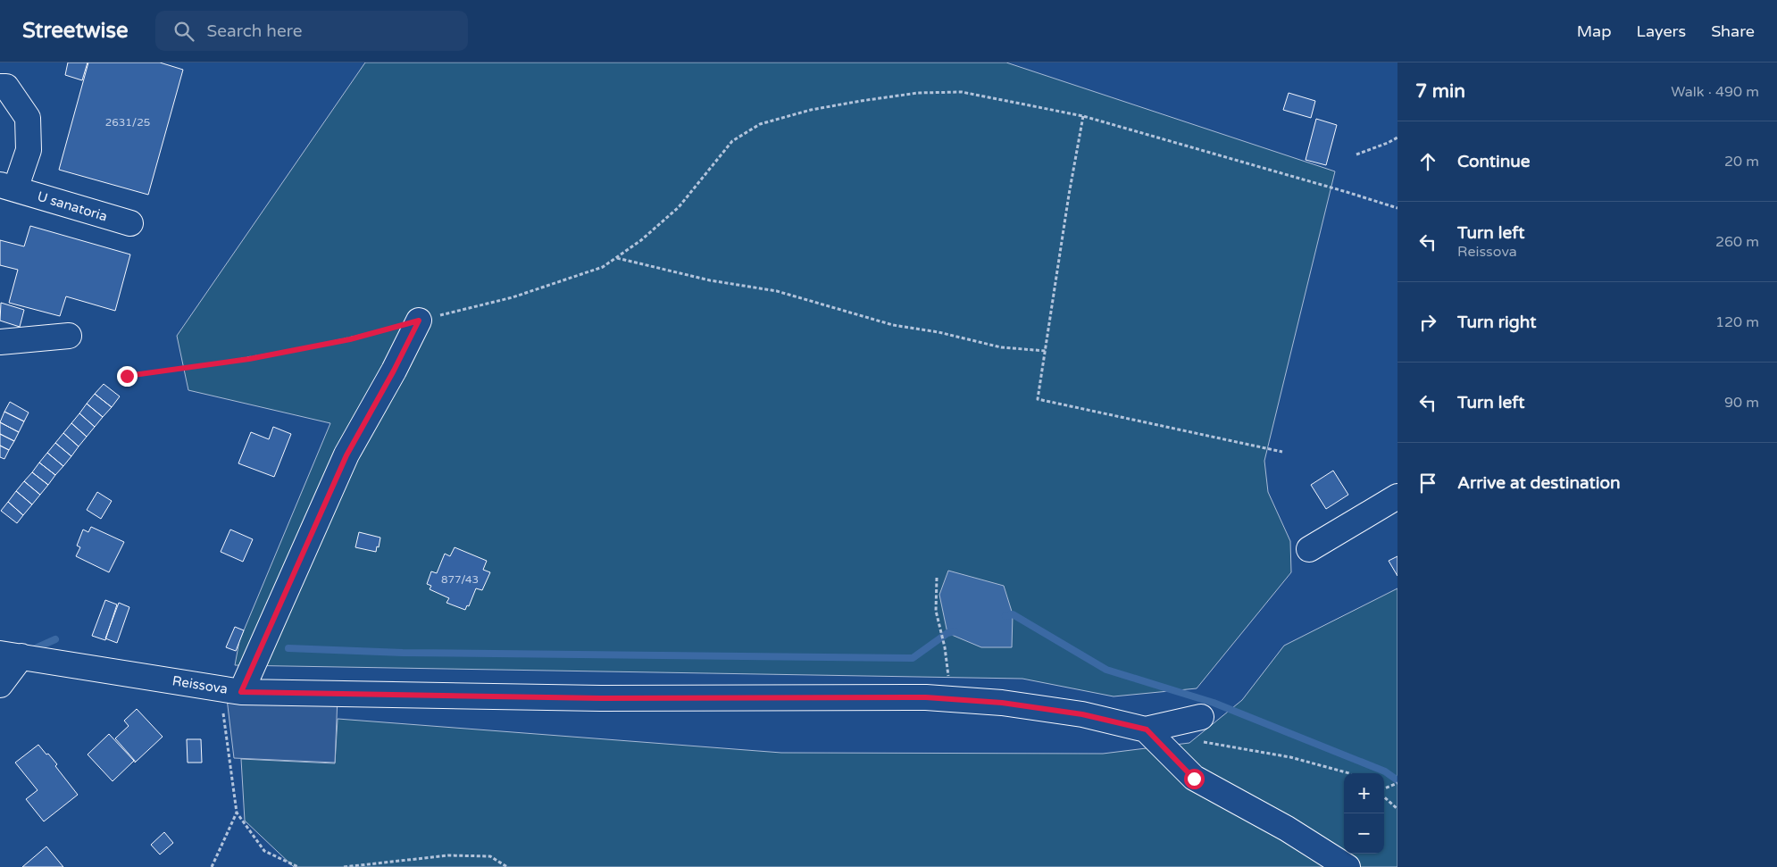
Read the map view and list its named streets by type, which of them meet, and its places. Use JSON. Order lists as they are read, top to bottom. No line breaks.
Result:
{"streets":{"street":["U sanatoria","Reissova"]},"house_numbers":["2631/25","877/43"],"page":{"header":"Streetwise","search":"Search here","nav":["Map","Layers","Share"],"heading":["7 min","Walk · 490 m"],"list":[["Continue","20 m"],["Turn left","Reissova","260 m"],["Turn right","120 m"],["Turn left","90 m"],"Arrive at destination"],"map_buttons":["+","−"]}}
